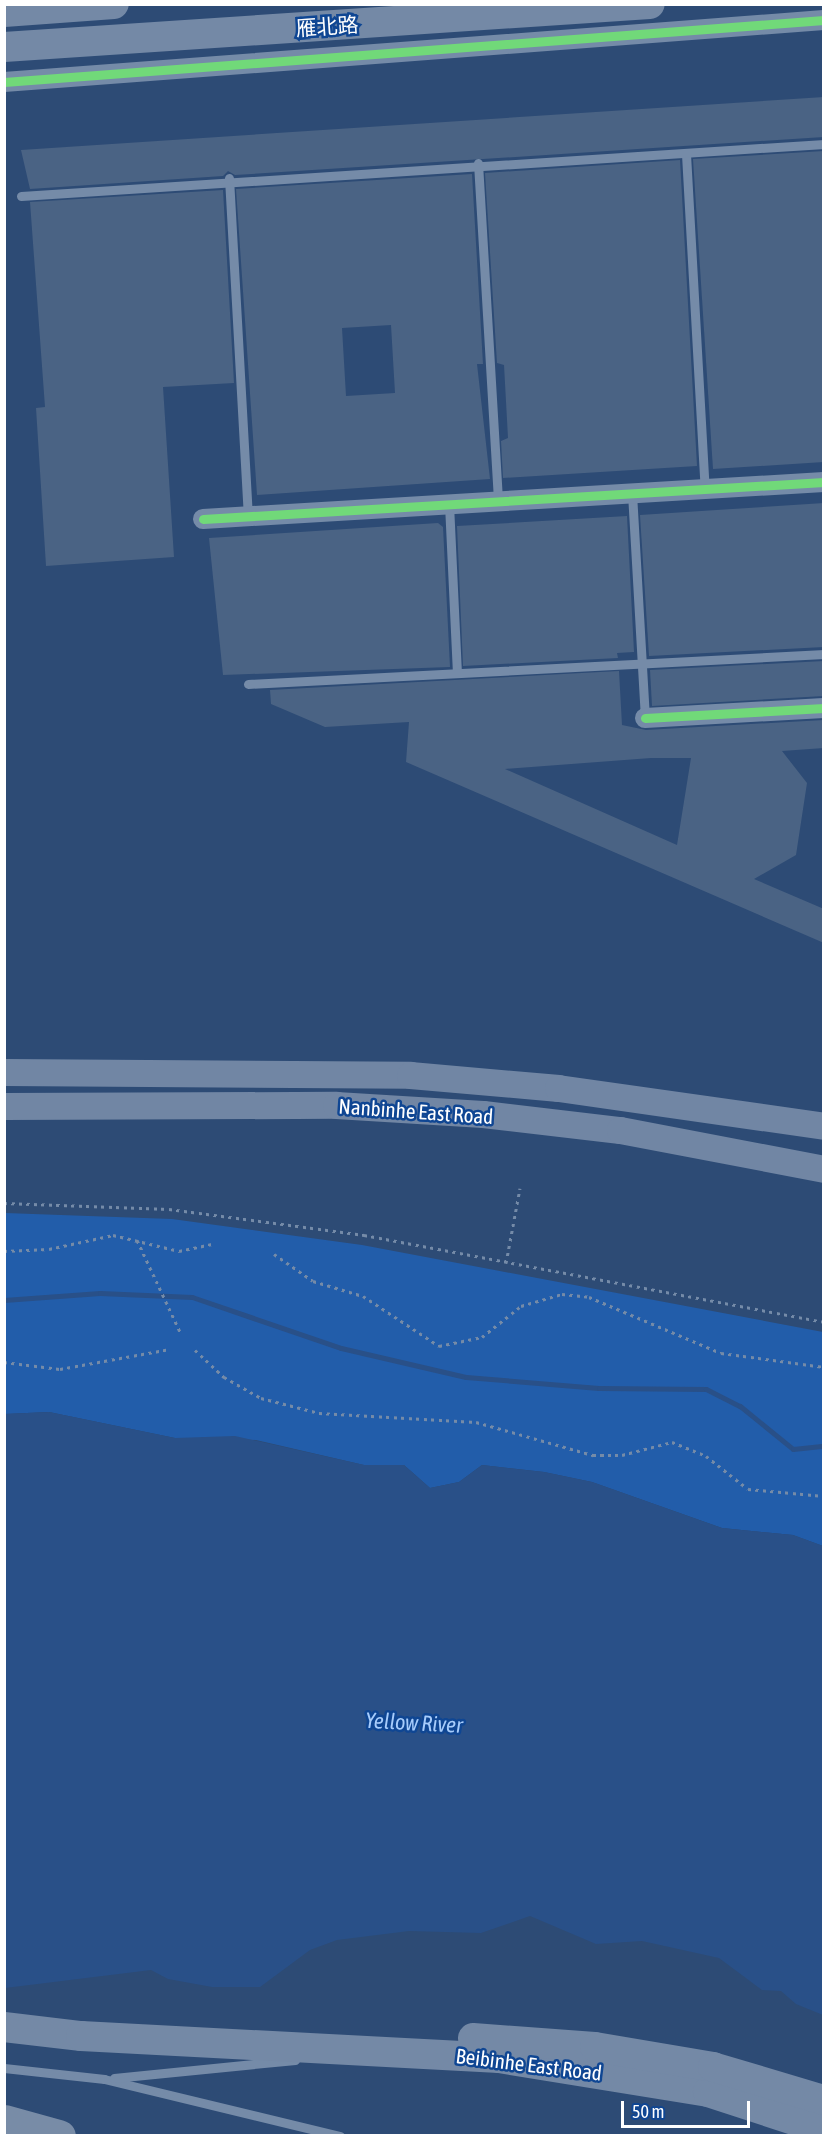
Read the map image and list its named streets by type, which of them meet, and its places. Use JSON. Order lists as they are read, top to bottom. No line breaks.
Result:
{"streets":{"main road":["雁北路","Nanbinhe East Road","Beibinhe East Road"]},"water":["Yellow River"],"scale_bar":"50 m"}
